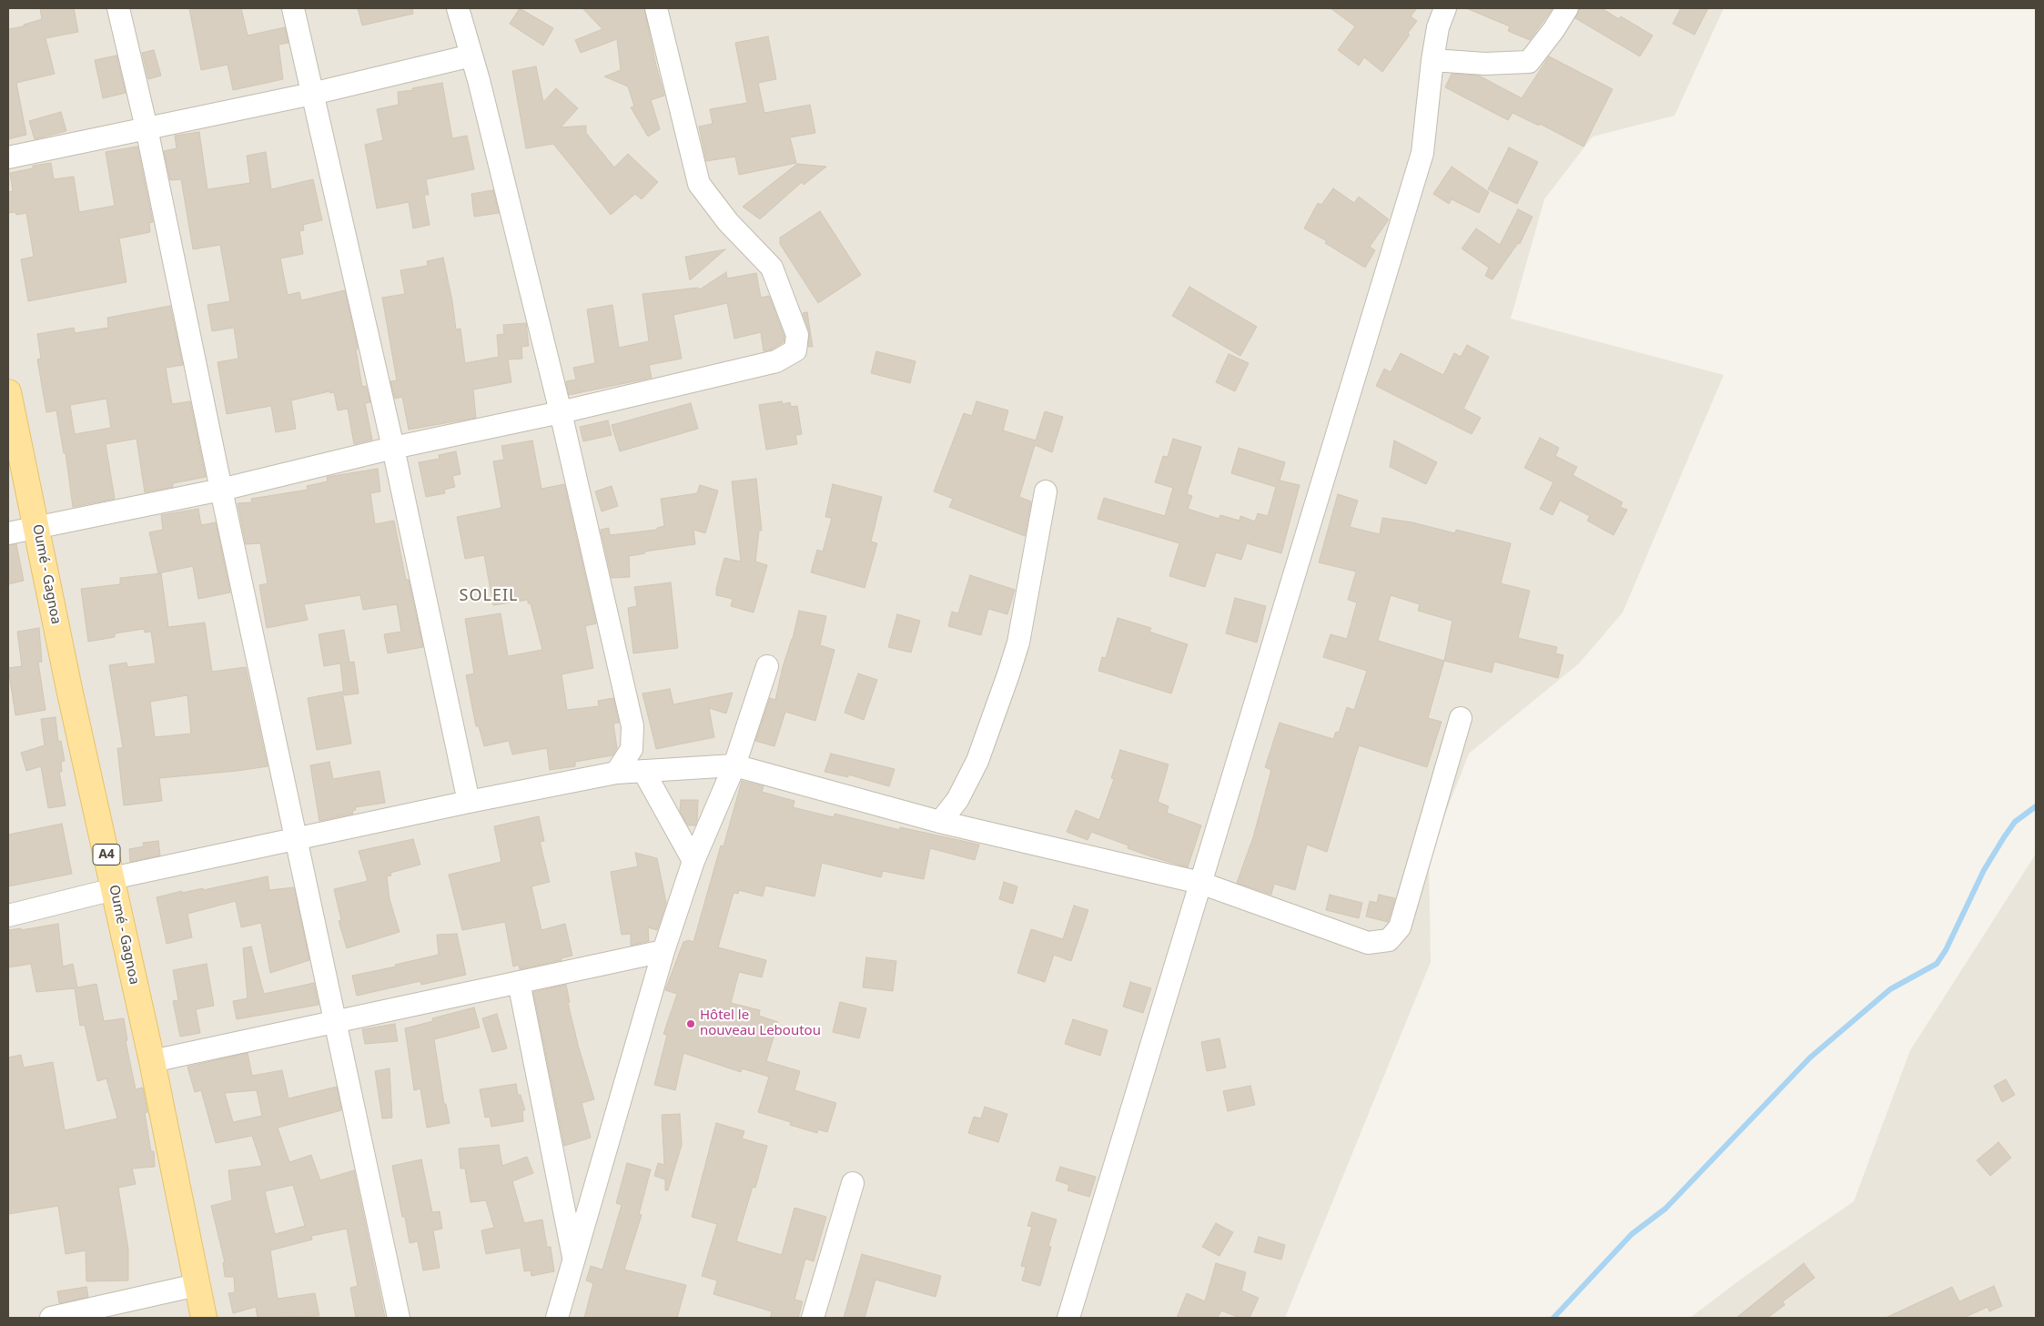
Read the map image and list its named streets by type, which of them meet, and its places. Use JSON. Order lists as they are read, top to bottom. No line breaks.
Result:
{"streets":{"main road":["Oumé - Gagnoa","A4"]},"districts":["SOLEIL"],"places":["Hôtel le nouveau Leboutou"]}
